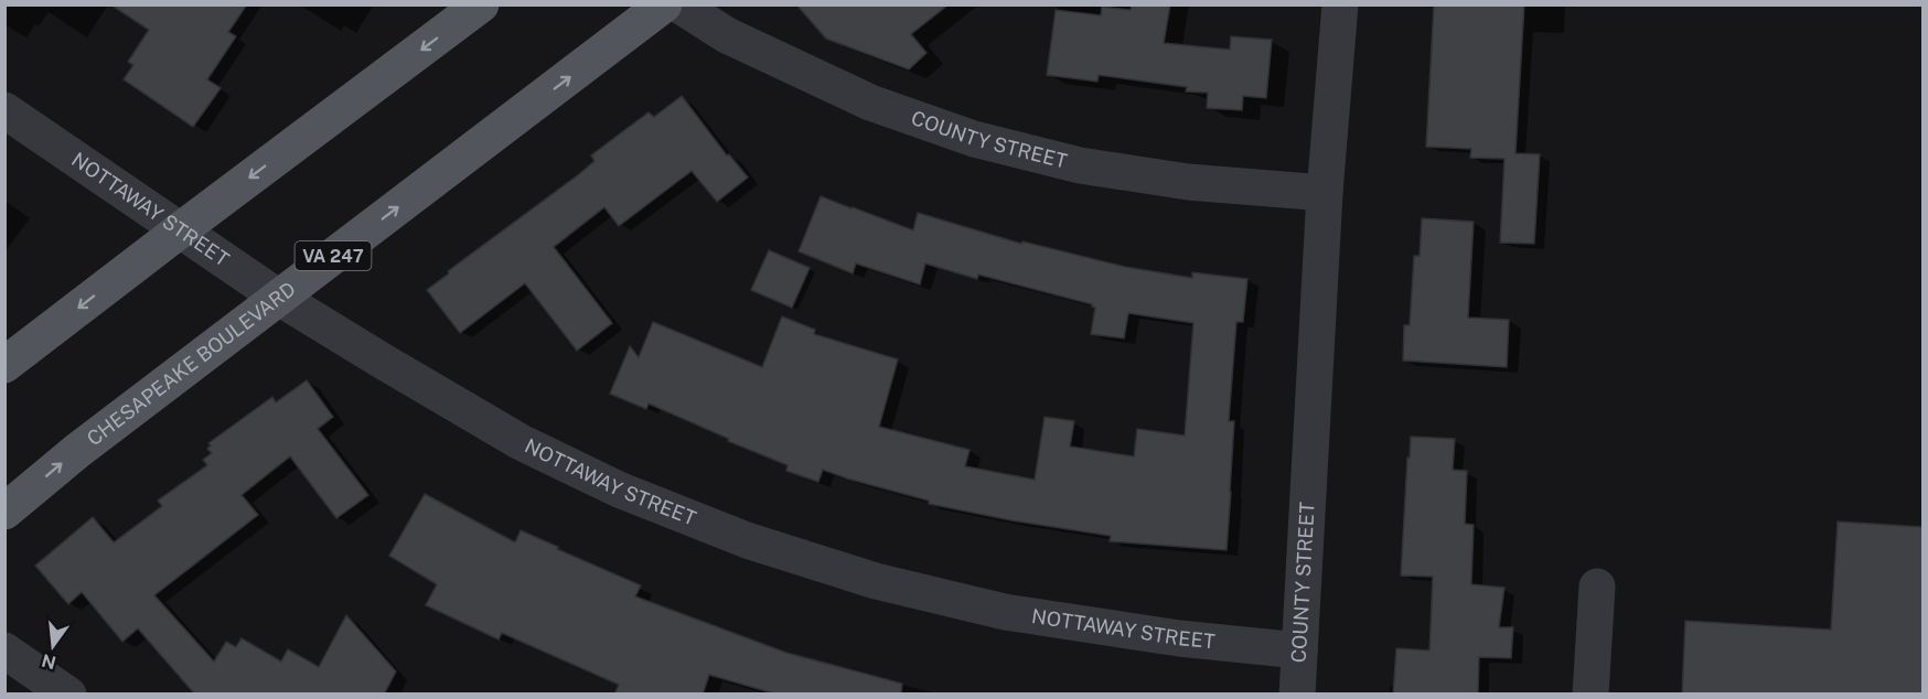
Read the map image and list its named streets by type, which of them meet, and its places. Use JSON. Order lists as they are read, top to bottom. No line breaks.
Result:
{"streets":{"main road":["VA 247","CHESAPEAKE BOULEVARD"],"street":["COUNTY STREET","NOTTAWAY STREET"]},"crossings":[["COUNTY STREET","NOTTAWAY STREET"],["NOTTAWAY STREET","CHESAPEAKE BOULEVARD"]],"north":"bottom"}
